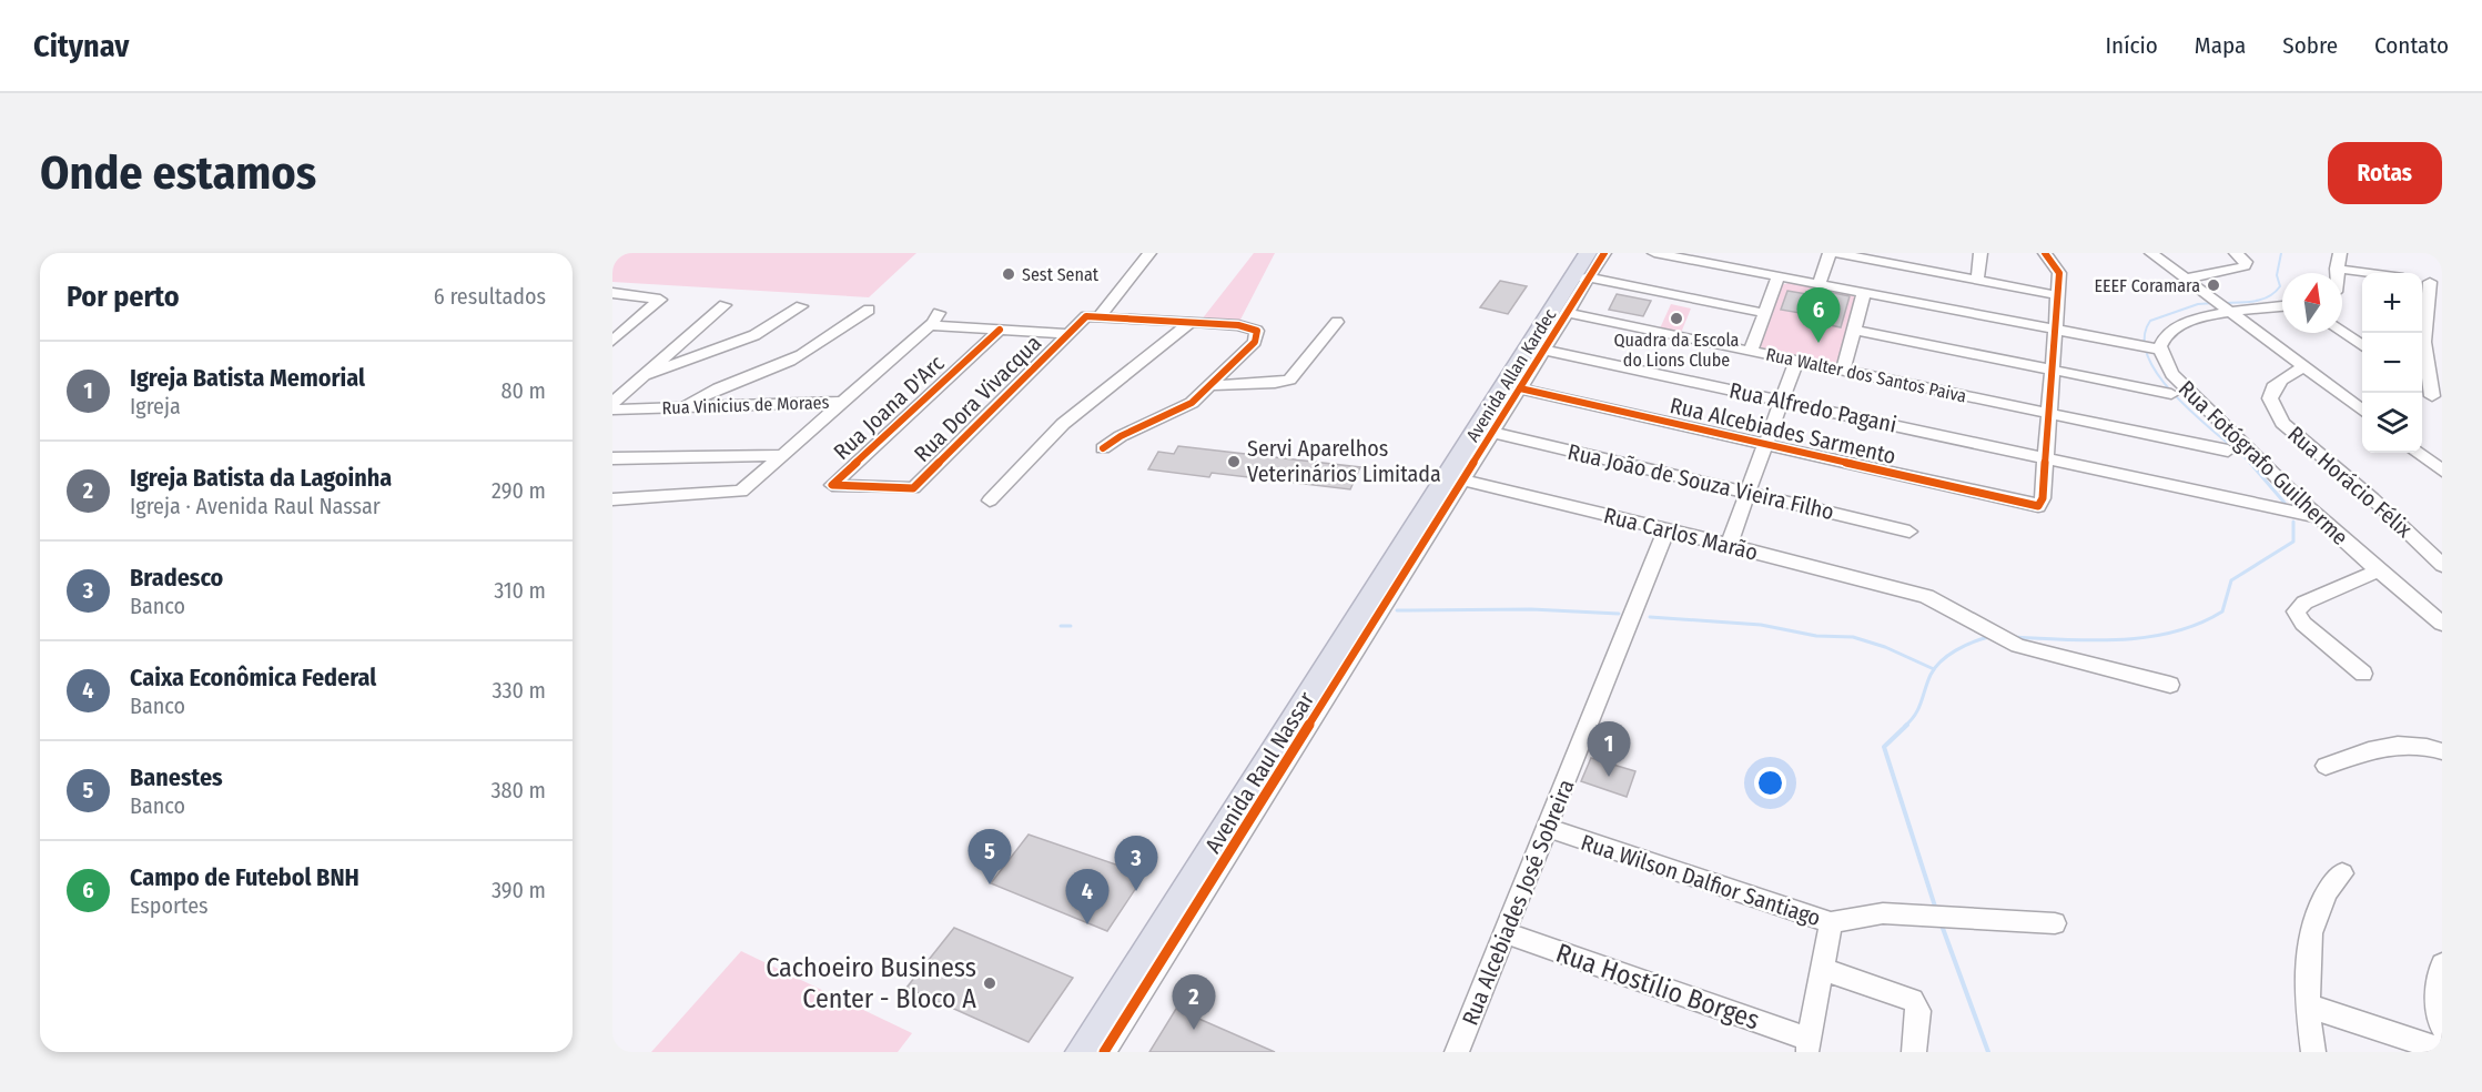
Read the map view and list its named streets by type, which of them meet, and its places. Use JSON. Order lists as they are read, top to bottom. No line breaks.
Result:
{"streets":{"street":["Avenida Allan Kardec","Rua Walter dos Santos Paiva","Rua Dora Vivacqua","Rua Vinicius de Moraes","Rua Joana D'Arc","Rua Alfredo Pagani","Rua Alcebiades Sarmento","Rua Fotógrafo Guilherme","Rua João de Souza Vieira Filho","Rua Horácio Félix","Rua Carlos Marão","Avenida Raul Nassar","Rua Wilson Dalfior Santiago","Rua Alcebiades José Sobreira","Rua Hostílio Borges"]},"crossings":[["Avenida Allan Kardec","Rua Walter dos Santos Paiva"],["Avenida Allan Kardec","Rua Alfredo Pagani"],["Avenida Allan Kardec","Rua Alcebiades Sarmento"],["Avenida Allan Kardec","Rua João de Souza Vieira Filho"],["Avenida Allan Kardec","Rua Carlos Marão"],["Avenida Allan Kardec","Avenida Raul Nassar"],["Rua Dora Vivacqua","Rua Vinicius de Moraes"],["Rua Dora Vivacqua","Rua Joana D'Arc"],["Rua Vinicius de Moraes","Rua Joana D'Arc"],["Rua Alfredo Pagani","Rua Alcebiades Sarmento"],["Rua Alfredo Pagani","Rua Fotógrafo Guilherme"],["Rua Carlos Marão","Rua Alcebiades José Sobreira"],["Rua Wilson Dalfior Santiago","Rua Alcebiades José Sobreira"],["Rua Alcebiades José Sobreira","Rua Hostílio Borges"]],"places":["Sest Senat","EEEF Coramara","Quadra da Escola do Lions Clube","Servi Aparelhos Veterinários Limitada","Cachoeiro Business Center - Bloco A"],"north":"top","page":{"header":"Citynav","nav":["Início","Mapa","Sobre","Contato"],"buttons":"Rotas","title":"Onde estamos","heading":["Por perto","6 resultados"],"map_buttons":["+","−"],"pins":["6","1","5","3","4","2"],"list":[{"mark":"1","name":"Igreja Batista Memorial","note":"Igreja","value":"80 m"},{"mark":"2","name":"Igreja Batista da Lagoinha","note":"Igreja · Avenida Raul Nassar","value":"290 m"},{"mark":"3","name":"Bradesco","note":"Banco","value":"310 m"},{"mark":"4","name":"Caixa Econômica Federal","note":"Banco","value":"330 m"},{"mark":"5","name":"Banestes","note":"Banco","value":"380 m"},{"mark":"6","name":"Campo de Futebol BNH","note":"Esportes","value":"390 m"}]}}
